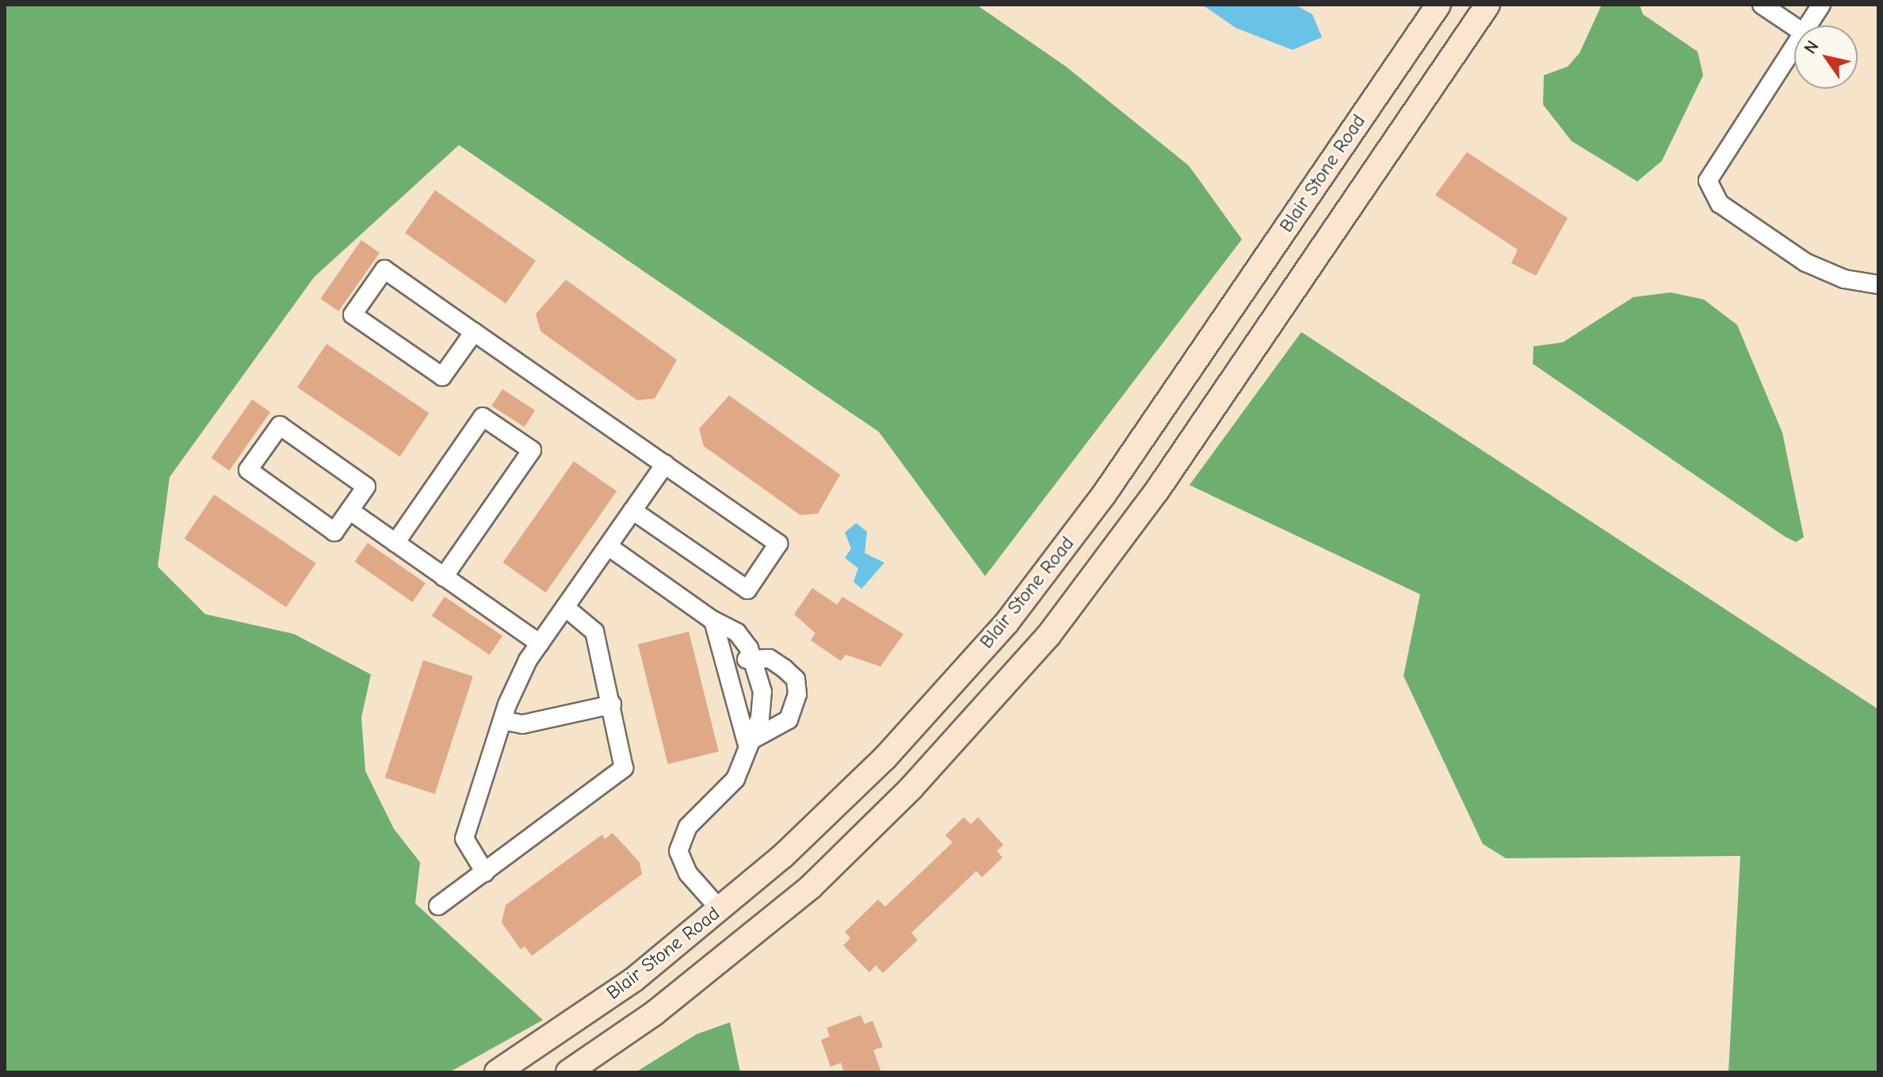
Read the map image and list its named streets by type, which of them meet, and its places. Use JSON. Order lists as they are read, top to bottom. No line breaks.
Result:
{"streets":{"main road":["Blair Stone Road"]},"north":"top left"}
